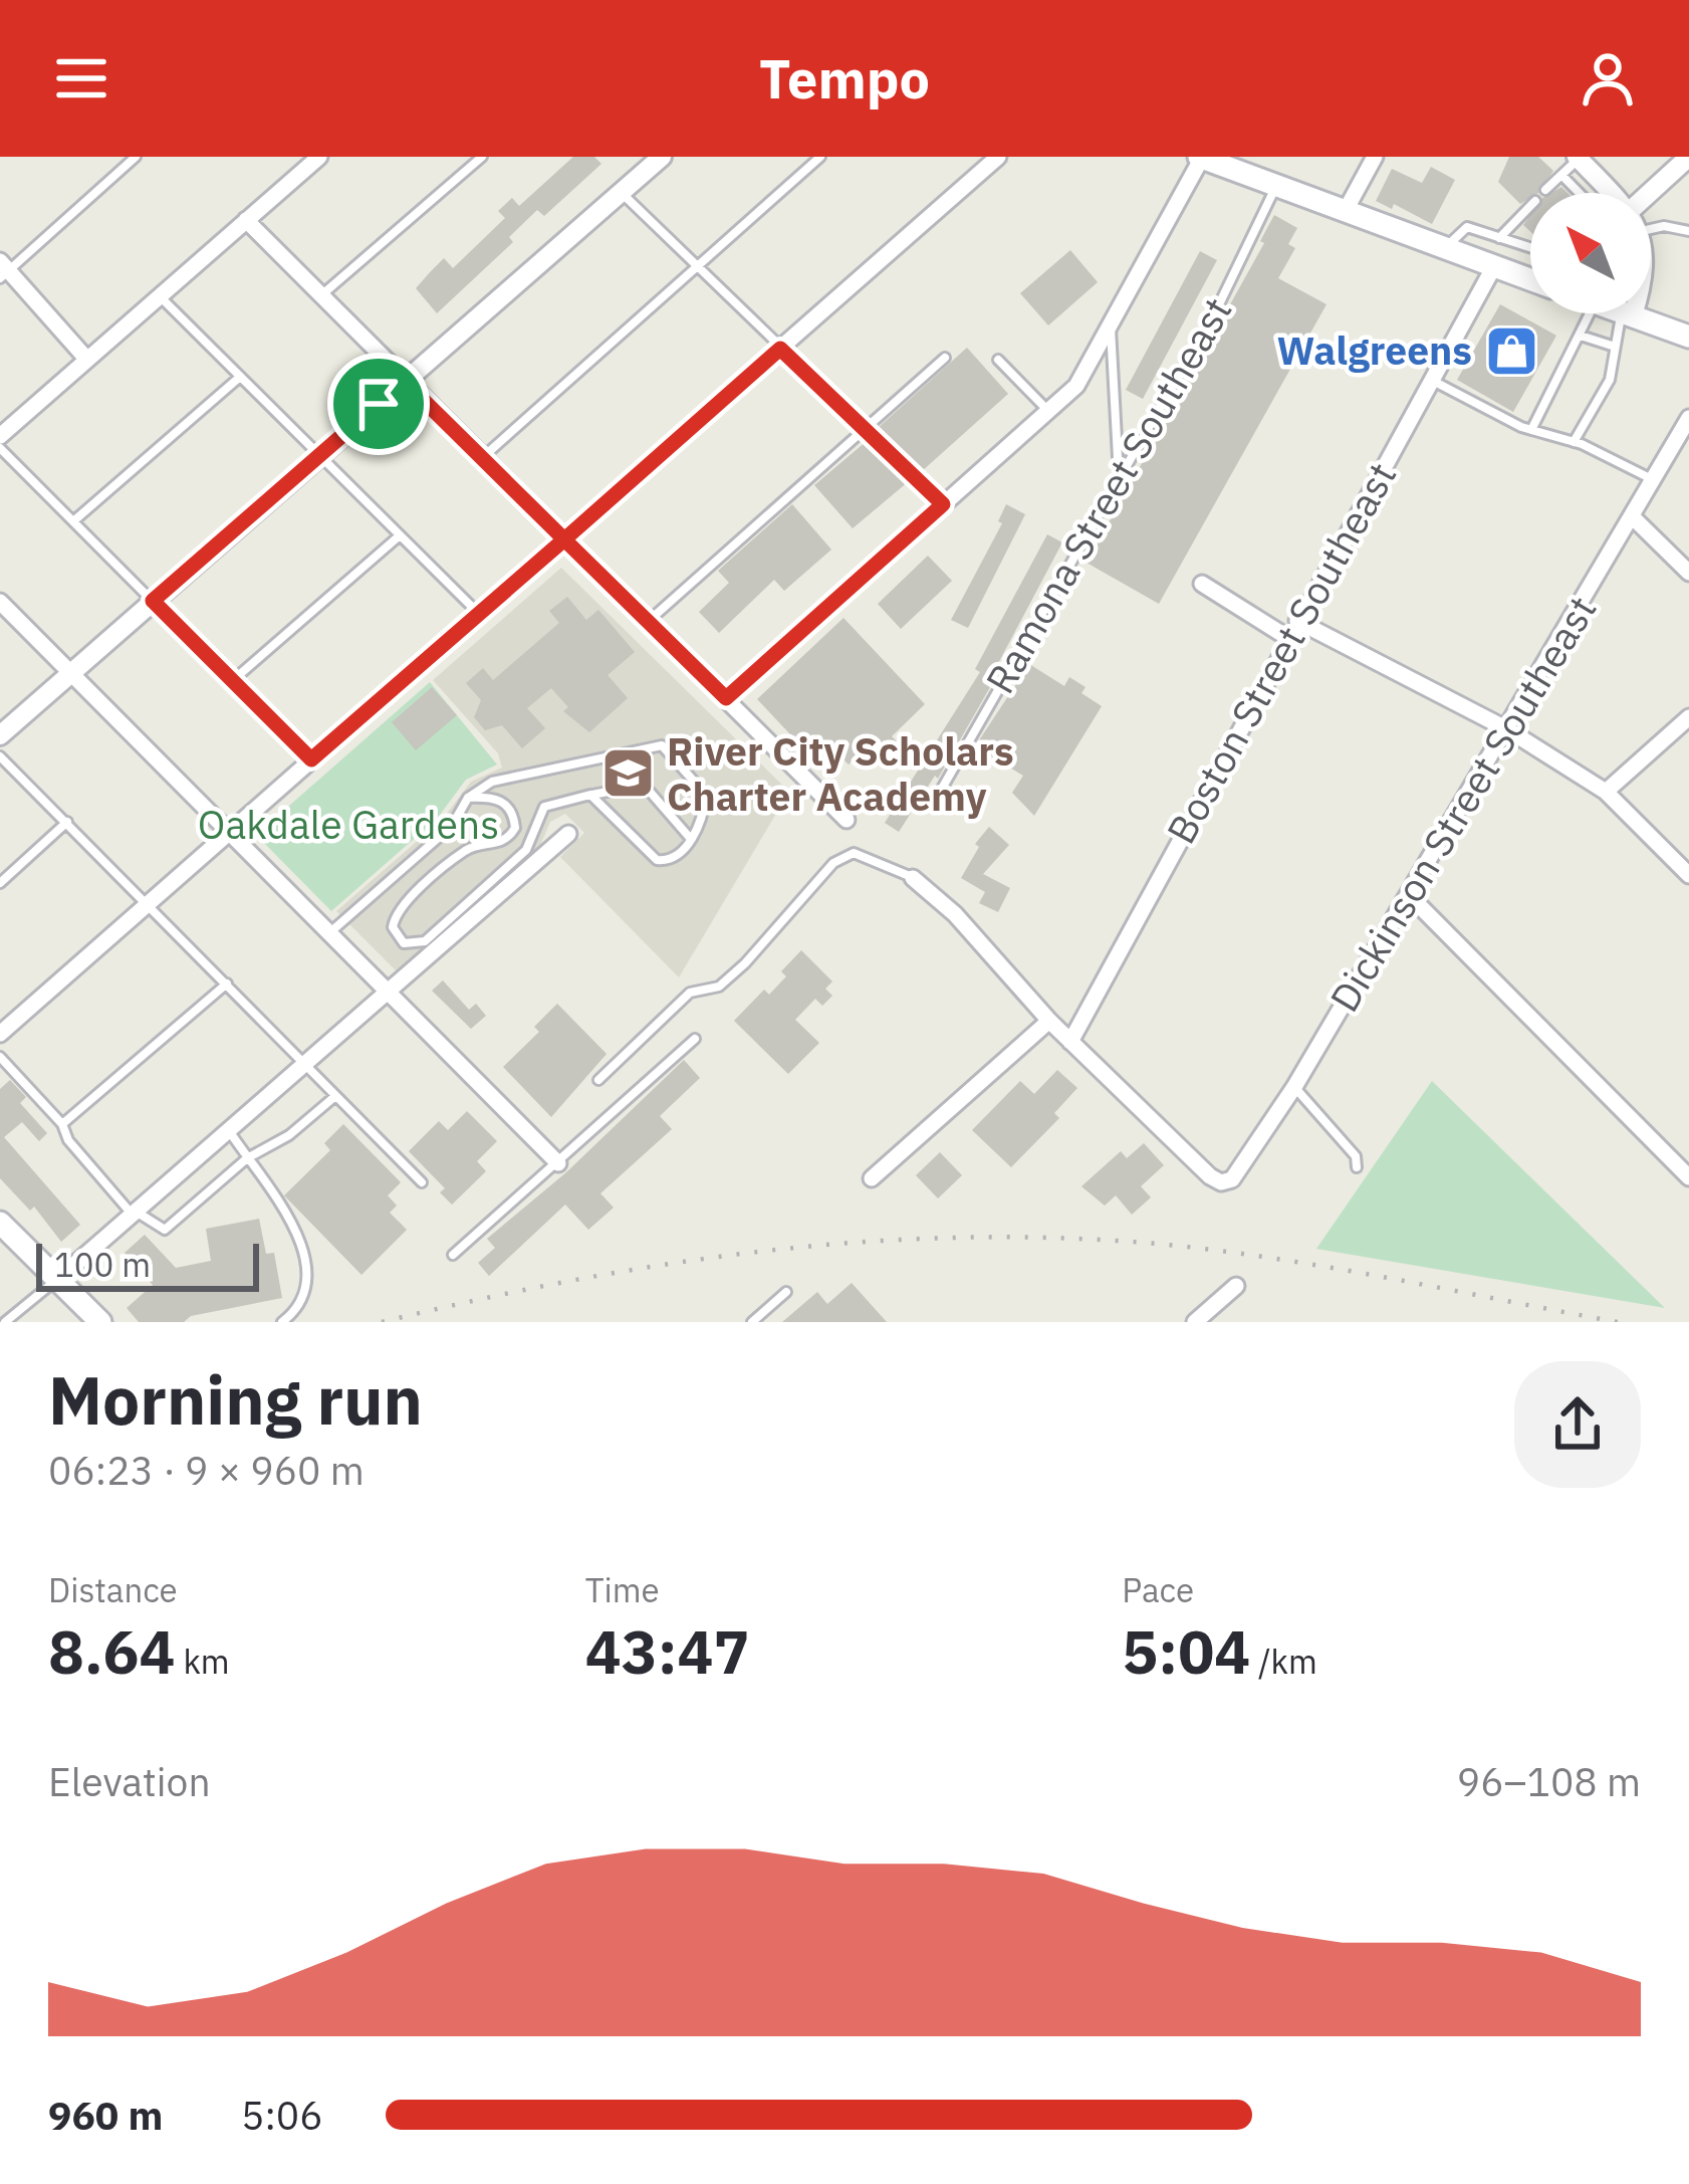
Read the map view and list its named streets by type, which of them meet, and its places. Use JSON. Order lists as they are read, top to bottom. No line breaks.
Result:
{"streets":{"street":["Boston Street Southeast","Dickinson Street Southeast"],"lane":["Ramona Street Southeast"]},"crossings":[["Boston Street Southeast","Dickinson Street Southeast"]],"parks":["Oakdale Gardens"],"places":{"shop":["Walgreens"],"school or university":["River City Scholars Charter Academy"]},"scale_bar":"100 m","north":"top left","page":{"header":"Tempo","scale":"100 m","heading":["Morning run","06:23 · 9 × 960 m"],"stats":[["Distance","8.64 km"],["Time","43:47"],["Pace","5:04 /km"]],"chart":["Elevation","96–108 m"],"list":[{"name":"960 m","note":"5:06"}]}}
